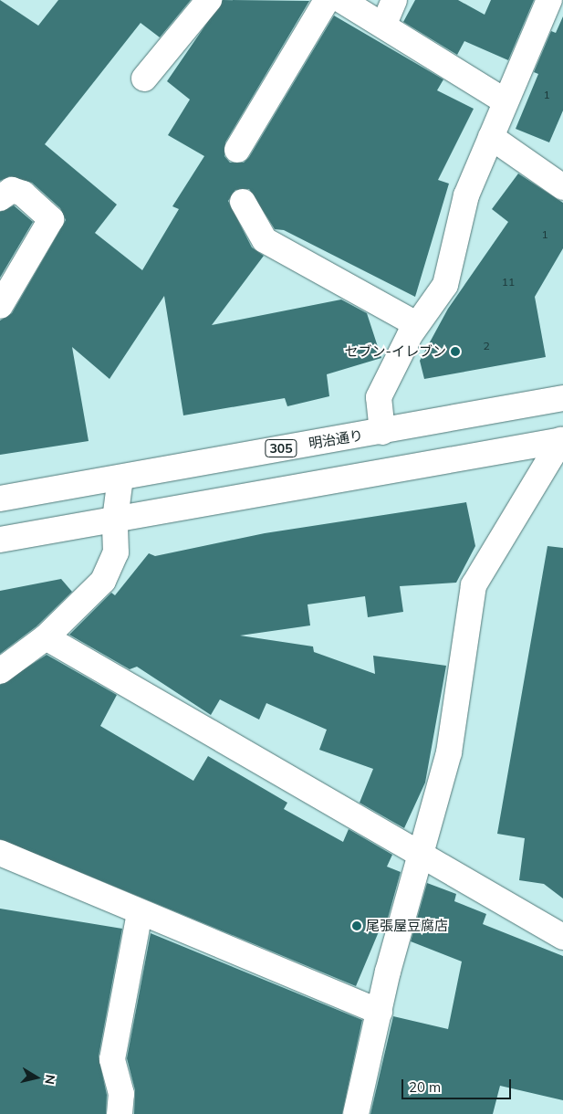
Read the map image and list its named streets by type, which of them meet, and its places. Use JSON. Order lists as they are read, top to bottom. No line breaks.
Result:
{"streets":{"street":["明治通り","305"]},"places":["セブン-イレブン","尾張屋豆腐店"],"house_numbers":["1","1","11","2"],"scale_bar":"20 m","north":"right"}
